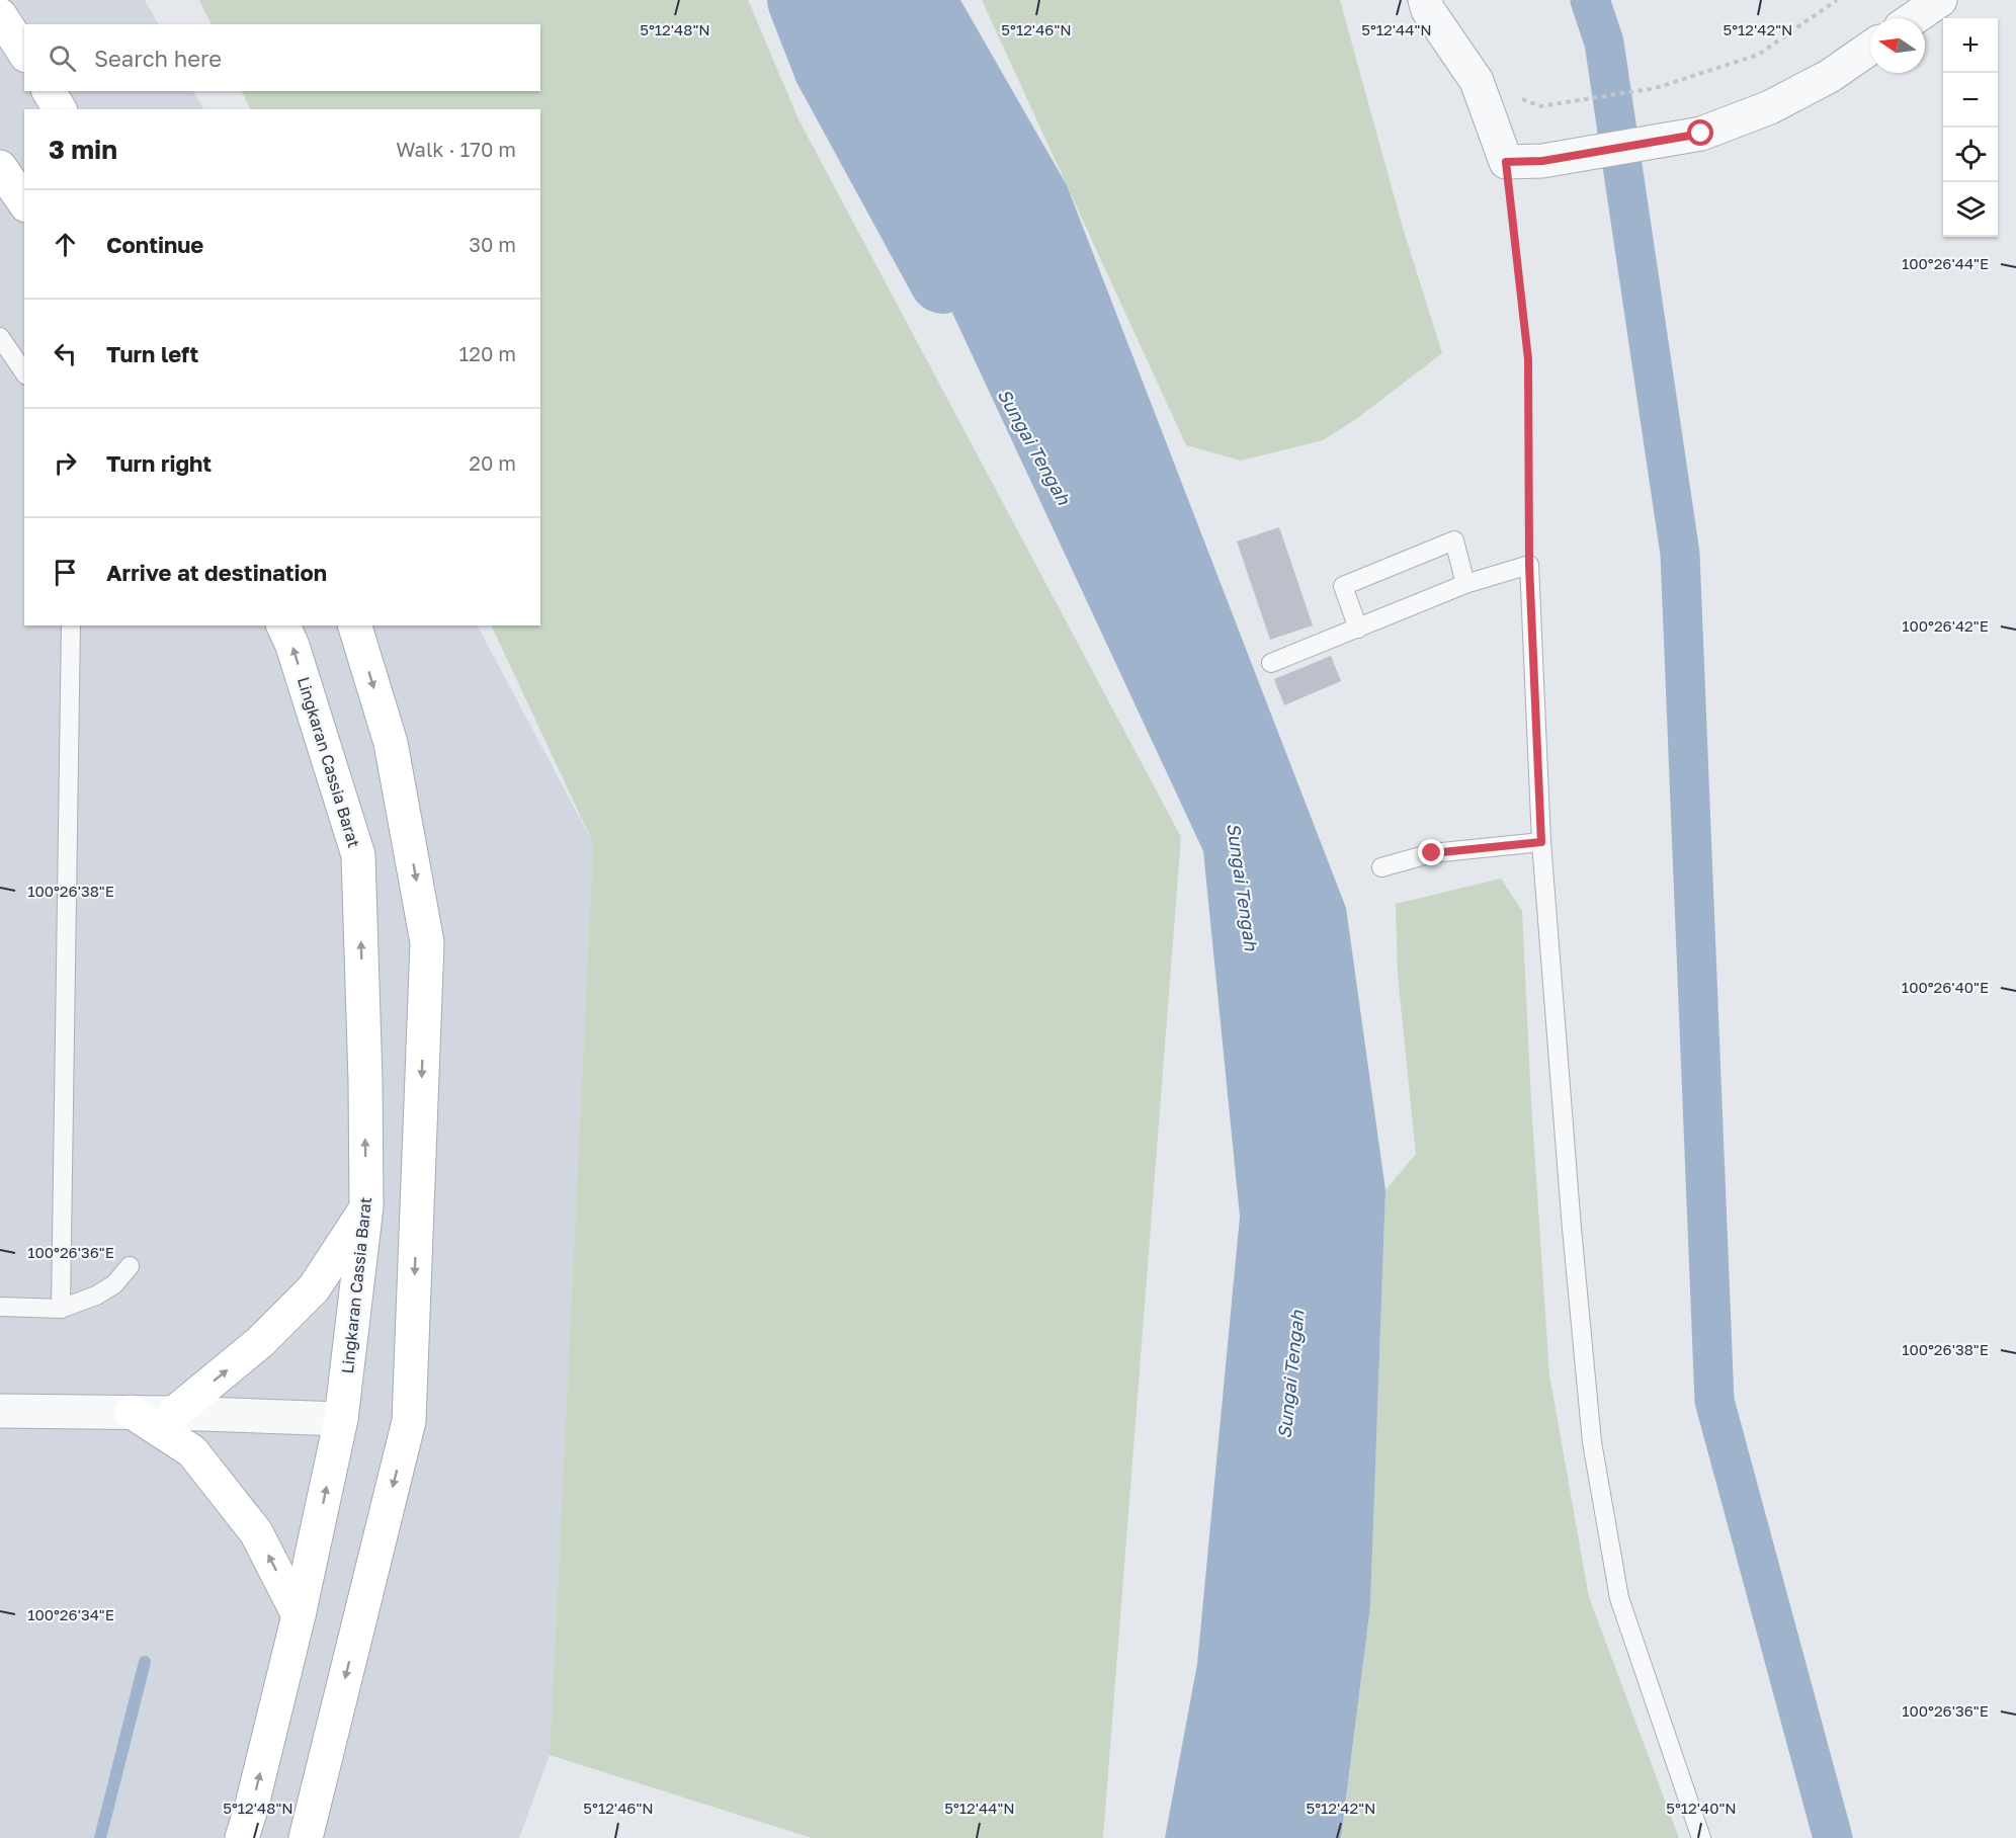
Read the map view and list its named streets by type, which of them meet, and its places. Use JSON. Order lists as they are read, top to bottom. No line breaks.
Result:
{"streets":{"main road":["Lingkaran Cassia Barat"]},"water":["Sungai Tengah"],"north":"left","page":{"map_buttons":["+","−"],"search":"Search here","heading":["3 min","Walk · 170 m"],"list":[["Continue","30 m"],["Turn left","120 m"],["Turn right","20 m"],"Arrive at destination"]},"coordinates":["5°12'48\"N","5°12'46\"N","5°12'44\"N","5°12'42\"N","100°26'44\"E","100°26'42\"E","100°26'38\"E","100°26'40\"E","100°26'36\"E","100°26'34\"E","5°12'40\"N"]}
